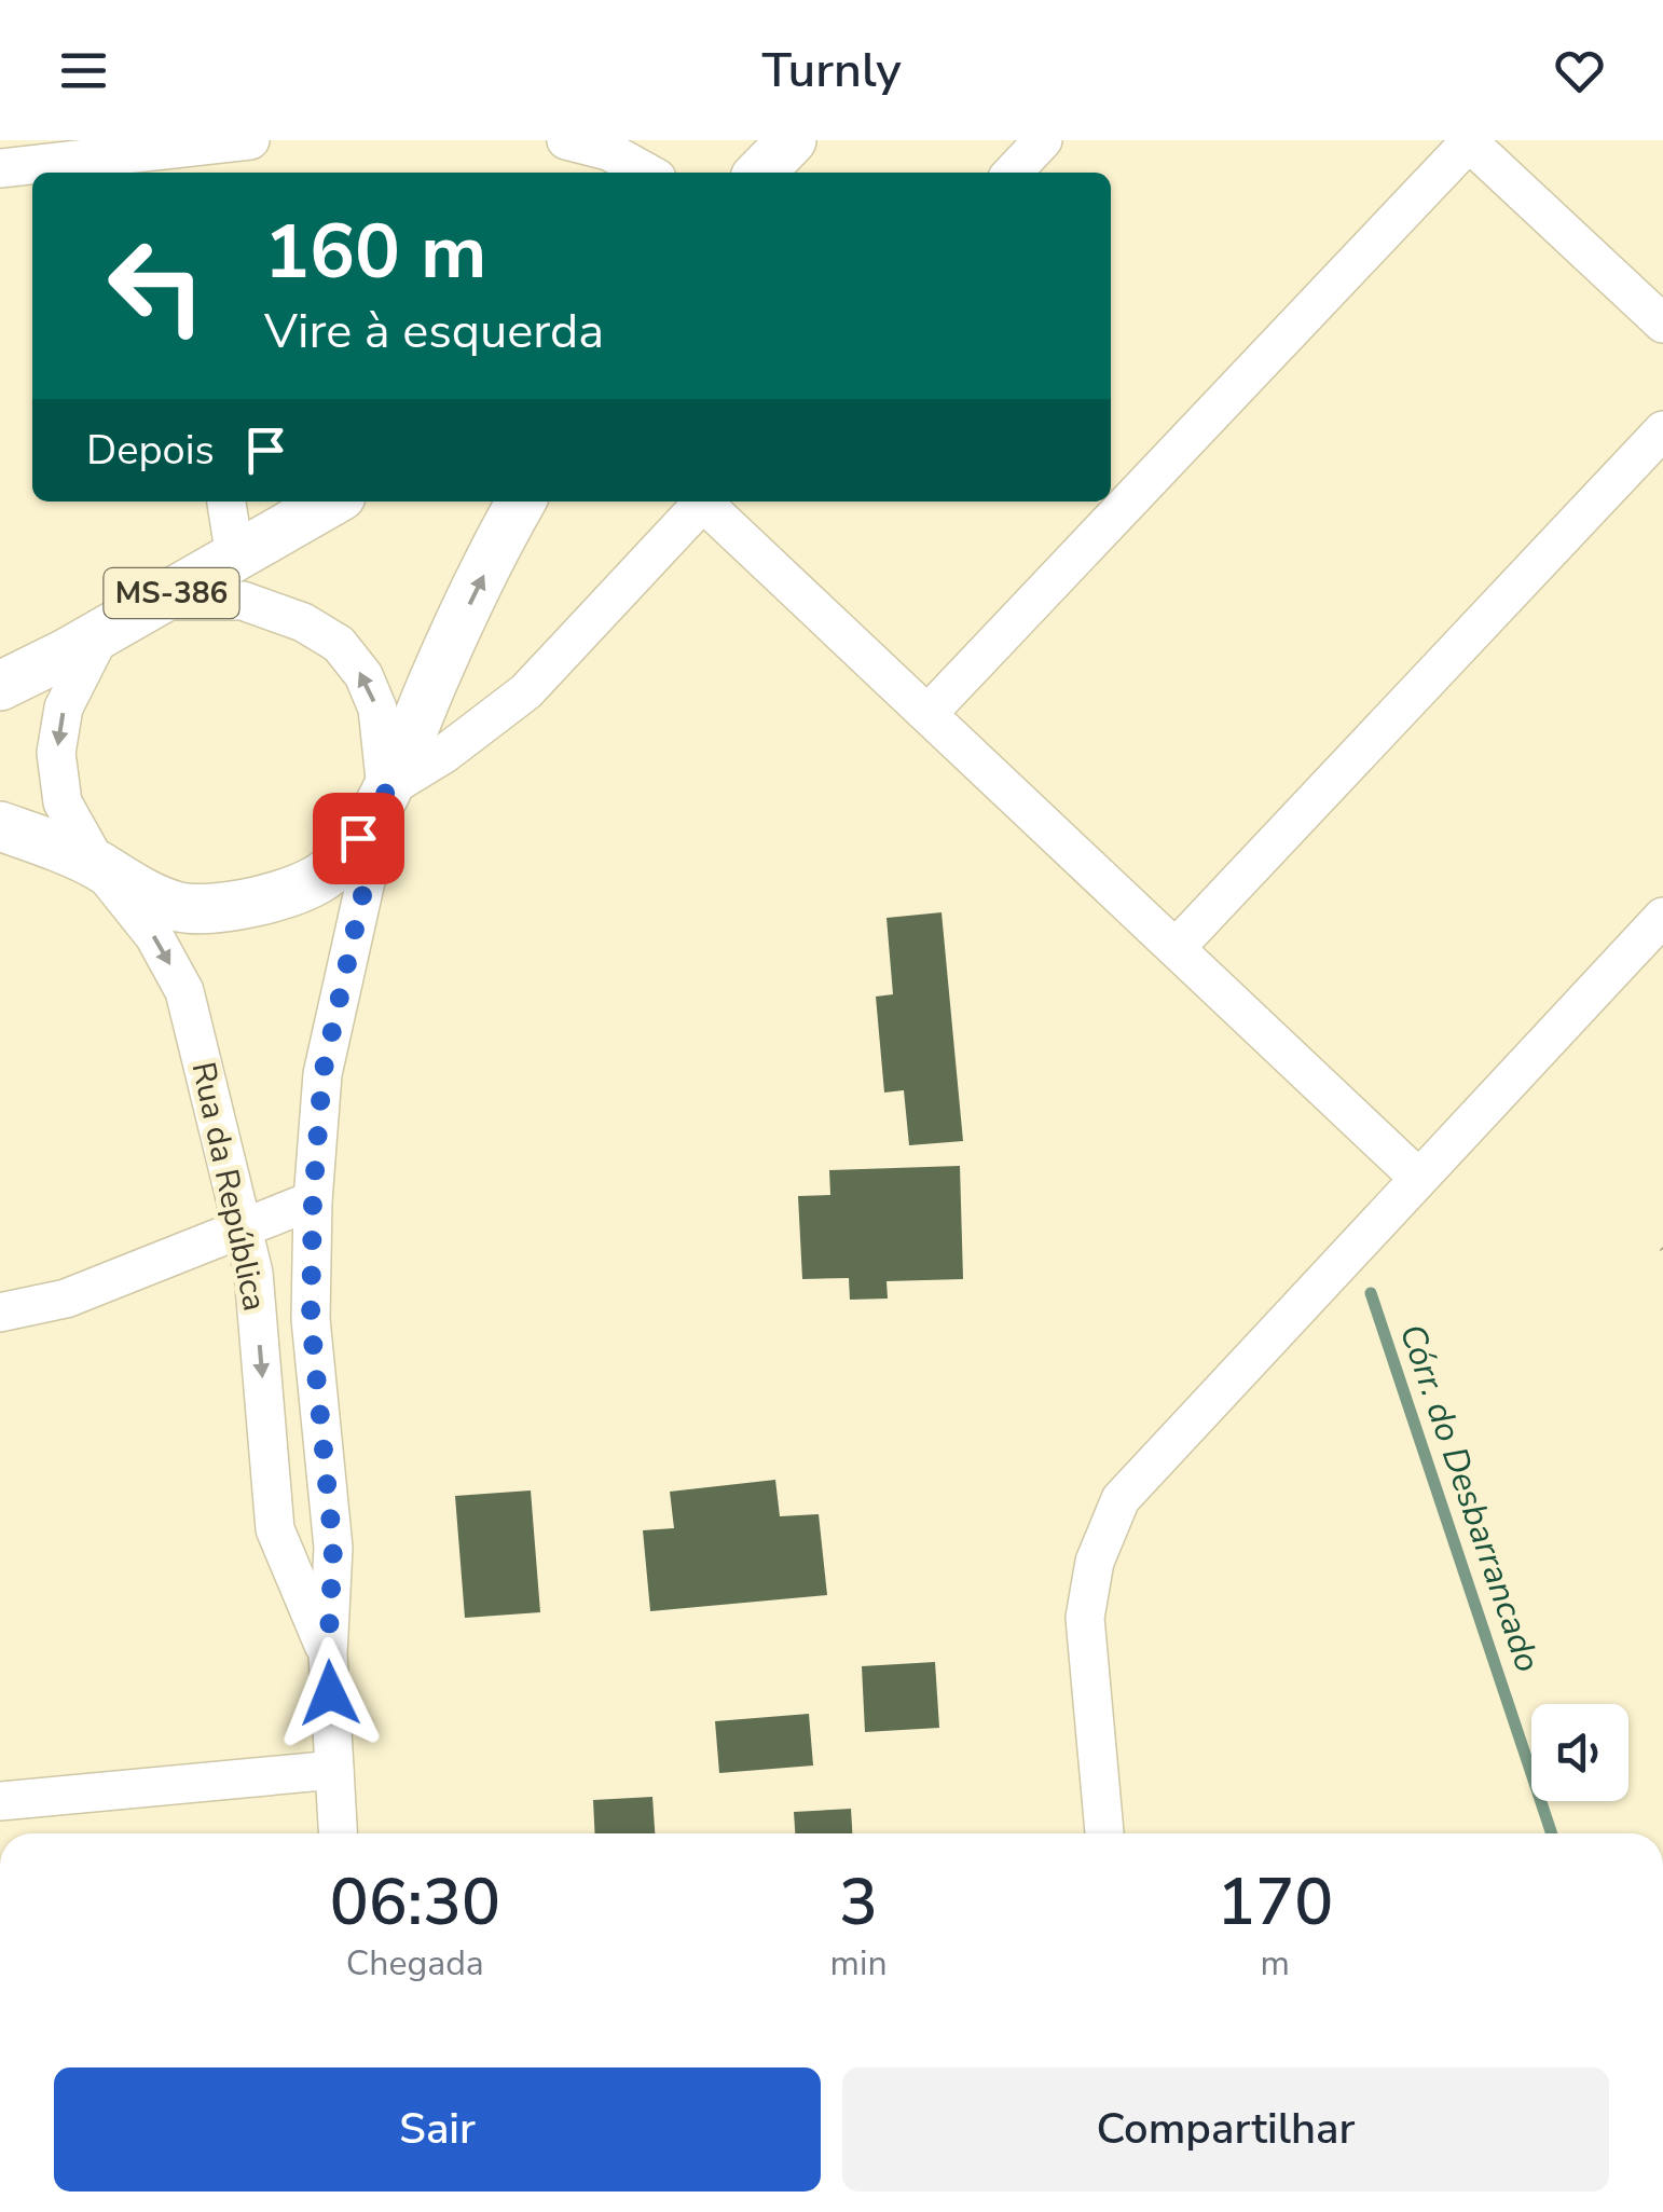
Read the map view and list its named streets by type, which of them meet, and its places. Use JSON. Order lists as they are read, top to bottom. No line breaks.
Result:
{"streets":{"main road":["MS-386"],"street":["Rua da República"]},"crossings":[["MS-386","Rua da República"]],"water":["Córr. do Desbarrancado"],"page":{"header":"Turnly","turn":["160 m","Vire à esquerda"],"then":"Depois","eta":["06:30","Chegada","3","min","170","m"],"buttons":["Sair","Compartilhar"]}}
